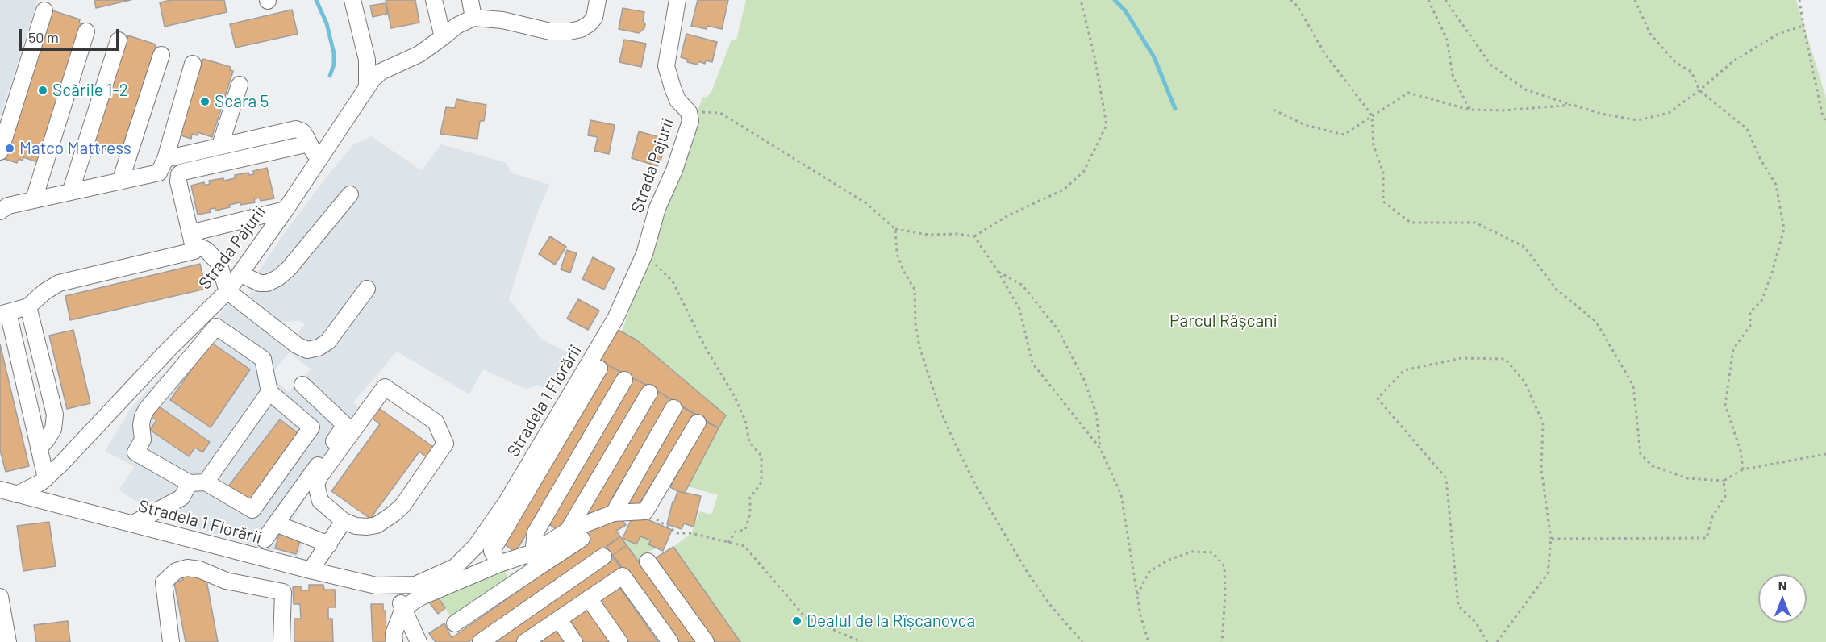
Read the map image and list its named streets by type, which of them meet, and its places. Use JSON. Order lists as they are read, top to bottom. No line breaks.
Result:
{"streets":{"street":["Strada Pajurii","Stradela 1 Florării"]},"crossings":[["Strada Pajurii","Stradela 1 Florării"]],"parks":["Parcul Râșcani"],"places":["Scările 1-2","Scara 5","Matco Mattress","Dealul de la Rîșcanovca"],"scale_bar":"50 m","north":"top"}
